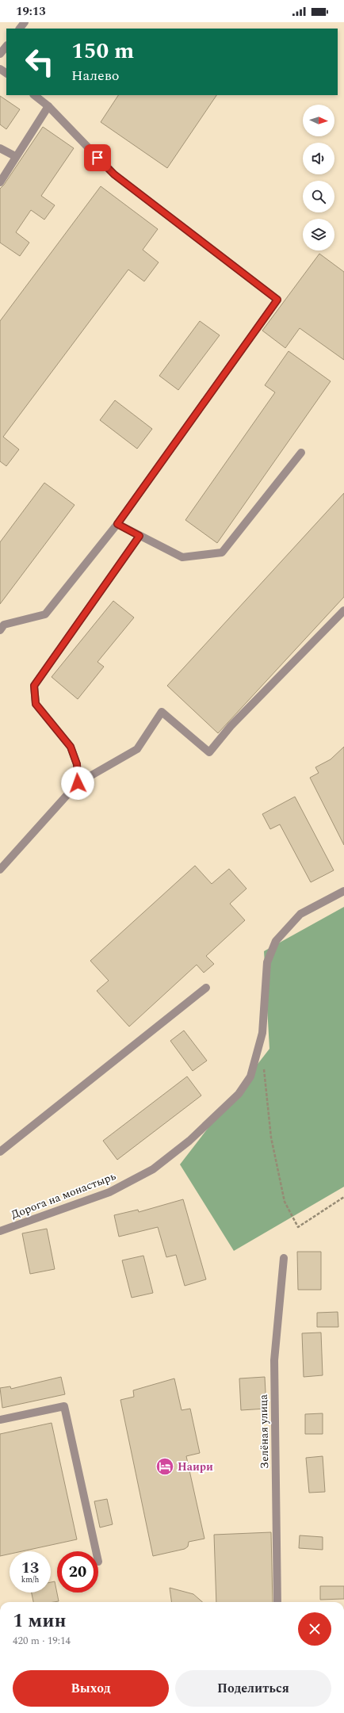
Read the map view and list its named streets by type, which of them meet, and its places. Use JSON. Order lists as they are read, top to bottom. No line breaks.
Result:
{"streets":{"street":["Дорога на монастырь","Зелёная улица"]},"places":{"hotel":["Наири"]},"north":"right","page":{"status":"19:13","turn":["150 m","Налево"],"speed":"13 km/h","limit":"20","heading":["1 мин","420 m · 19:14"],"buttons":["Выход","Поделиться"]}}
